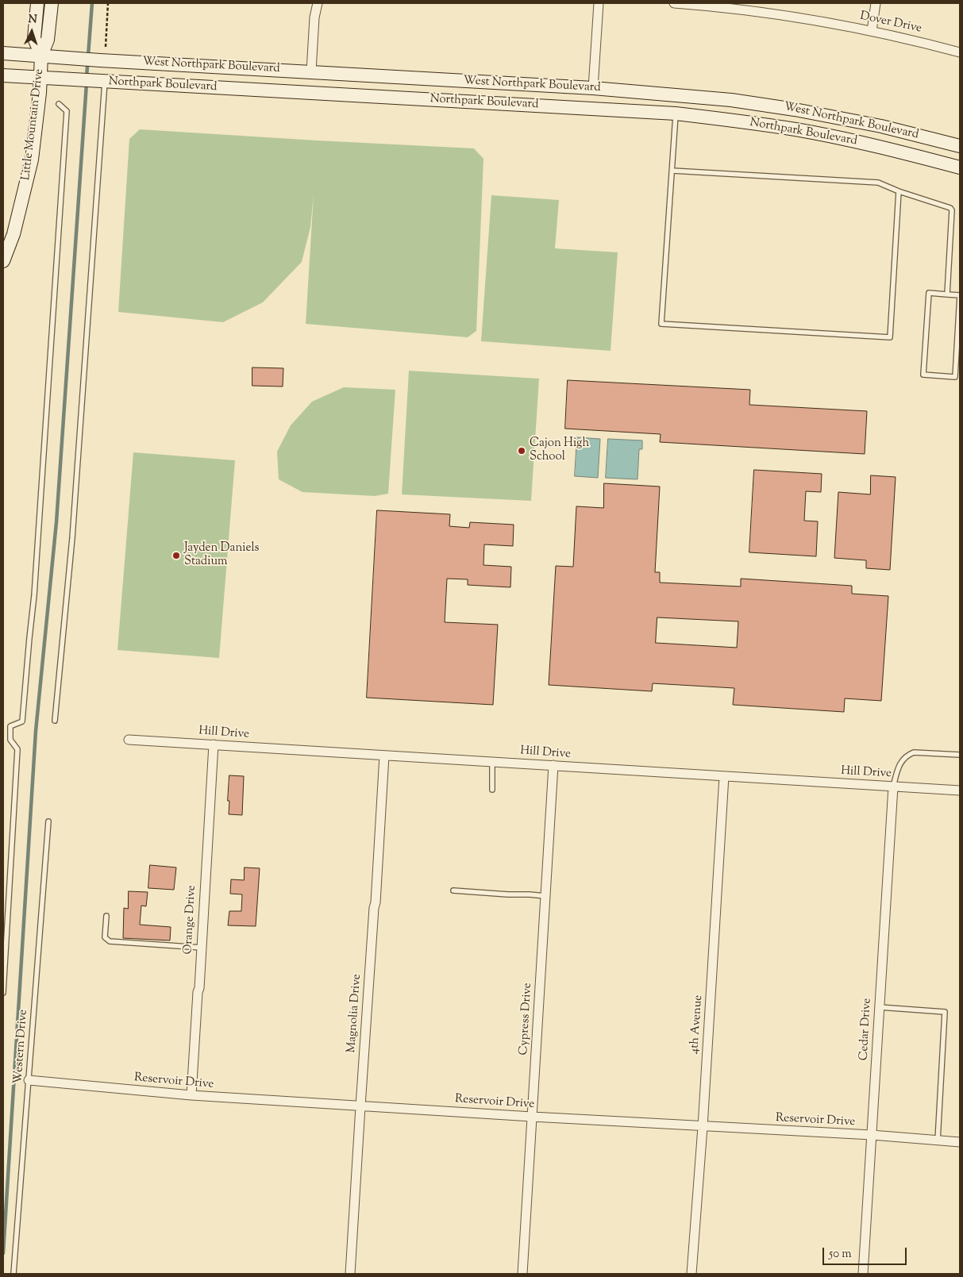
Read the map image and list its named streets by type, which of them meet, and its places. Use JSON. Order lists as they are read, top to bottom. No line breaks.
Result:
{"streets":{"main road":["West Northpark Boulevard","Northpark Boulevard","Little Mountain Drive"],"street":["Dover Drive","Hill Drive","Orange Drive","Magnolia Drive","Cypress Drive","4th Avenue","Cedar Drive","Reservoir Drive"],"lane":["Western Drive"]},"crossings":[["West Northpark Boulevard","Northpark Boulevard"],["Northpark Boulevard","Little Mountain Drive"],["Hill Drive","Orange Drive"],["Hill Drive","Magnolia Drive"],["Hill Drive","Cypress Drive"],["Hill Drive","4th Avenue"],["Hill Drive","Cedar Drive"],["Orange Drive","Reservoir Drive"],["Magnolia Drive","Reservoir Drive"],["Cypress Drive","Reservoir Drive"],["4th Avenue","Reservoir Drive"],["Cedar Drive","Reservoir Drive"],["Western Drive","Reservoir Drive"]],"places":["Cajon High School","Jayden Daniels Stadium"],"scale_bar":"50 m","north":"top"}
